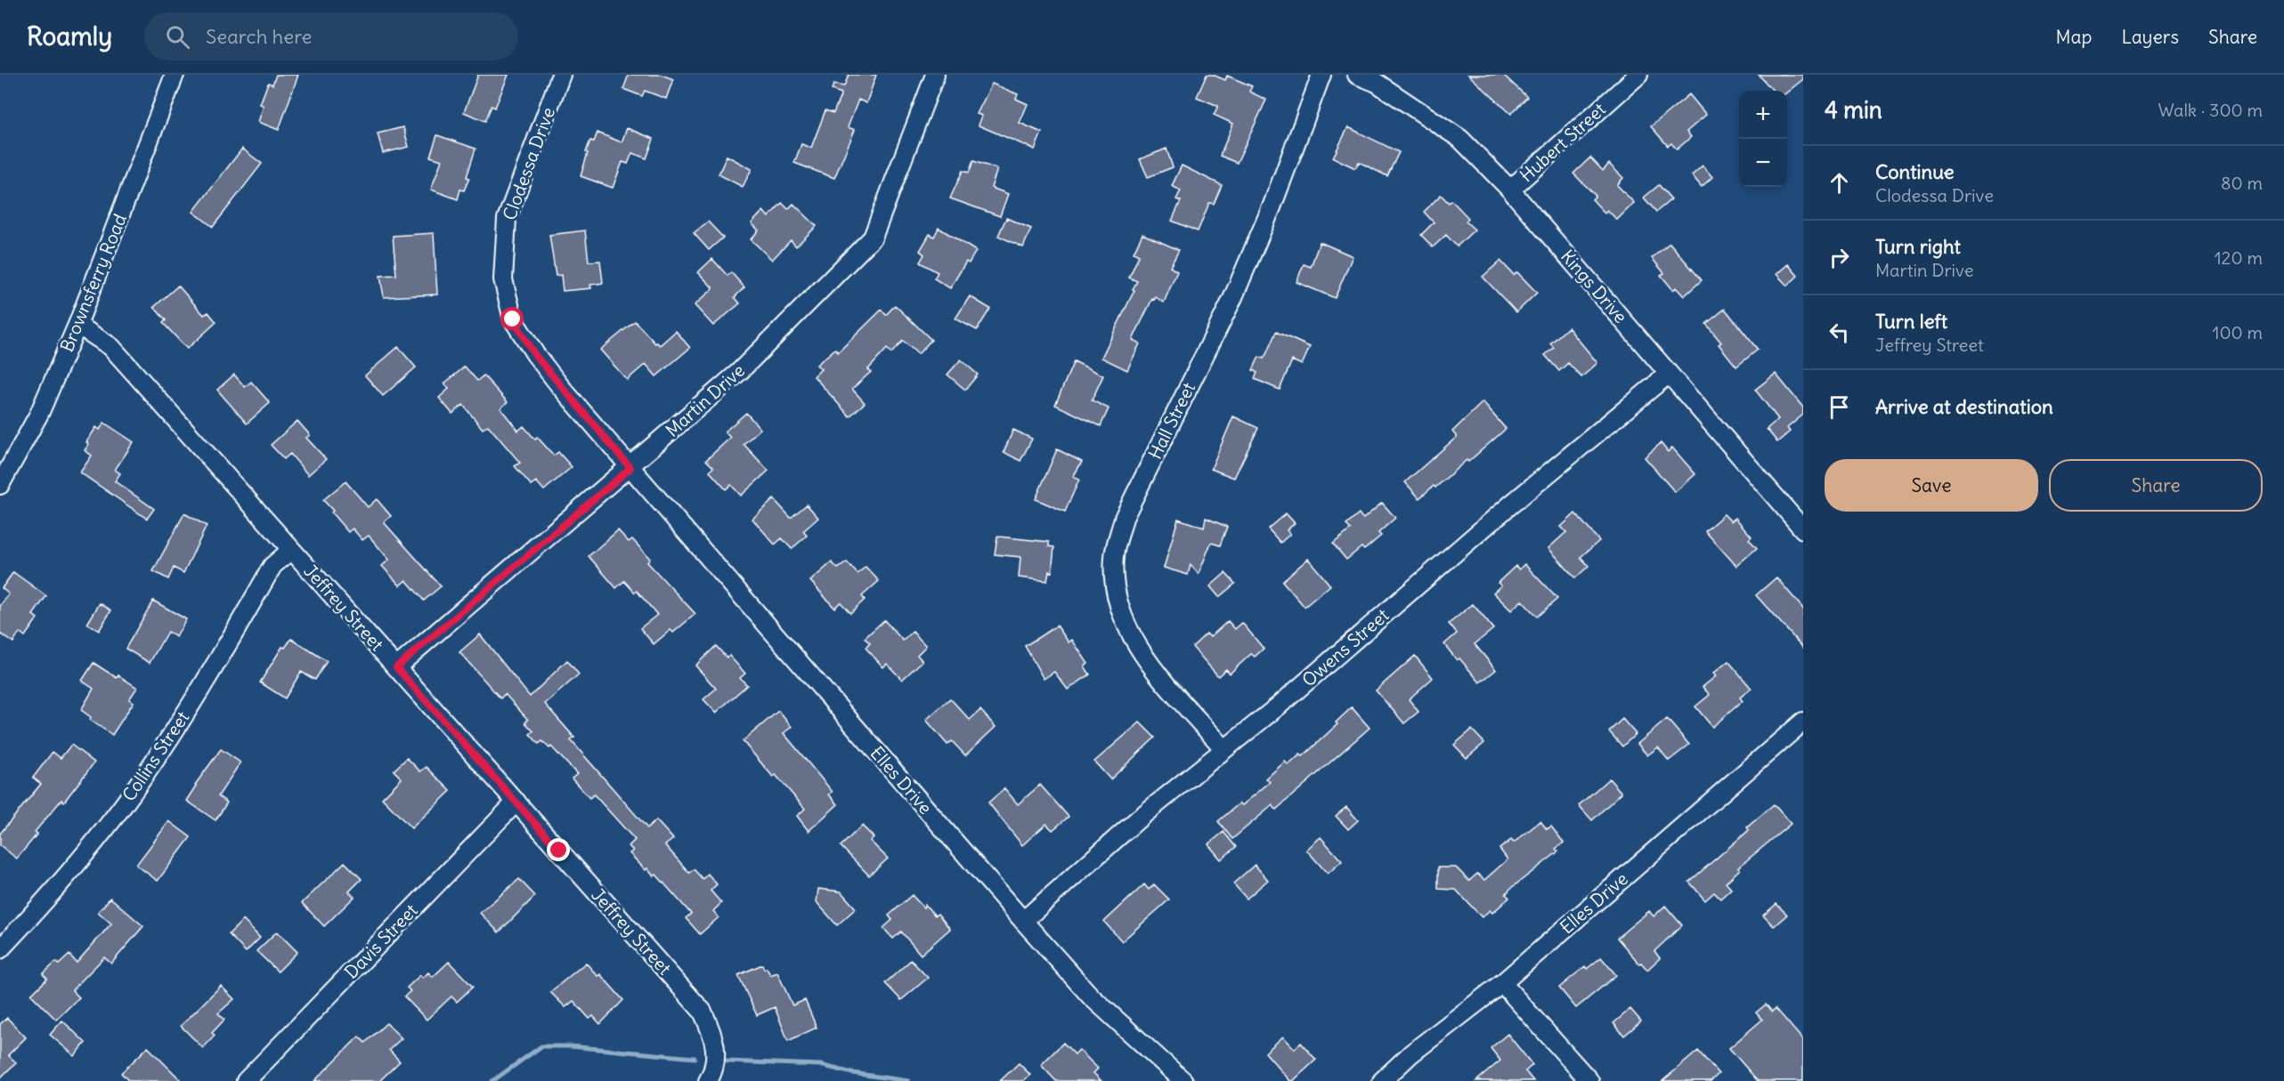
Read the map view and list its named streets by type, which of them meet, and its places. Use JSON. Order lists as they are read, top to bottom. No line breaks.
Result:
{"streets":{"street":["Hubert Street","Clodessa Drive","Brownsferry Road","Kings Drive","Martin Drive","Hall Street","Jeffrey Street","Owens Street","Collins Street","Elles Drive","Davis Street"]},"crossings":[["Hubert Street","Kings Drive"],["Clodessa Drive","Martin Drive"],["Clodessa Drive","Elles Drive"],["Brownsferry Road","Jeffrey Street"],["Kings Drive","Owens Street"],["Martin Drive","Jeffrey Street"],["Martin Drive","Elles Drive"],["Hall Street","Owens Street"],["Jeffrey Street","Collins Street"],["Jeffrey Street","Davis Street"],["Owens Street","Elles Drive"]],"page":{"header":"Roamly","search":"Search here","nav":["Map","Layers","Share"],"heading":["4 min","Walk · 300 m"],"map_buttons":["+","−"],"list":[["Continue","Clodessa Drive","80 m"],["Turn right","Martin Drive","120 m"],["Turn left","Jeffrey Street","100 m"],"Arrive at destination"],"buttons":["Save","Share"]}}
